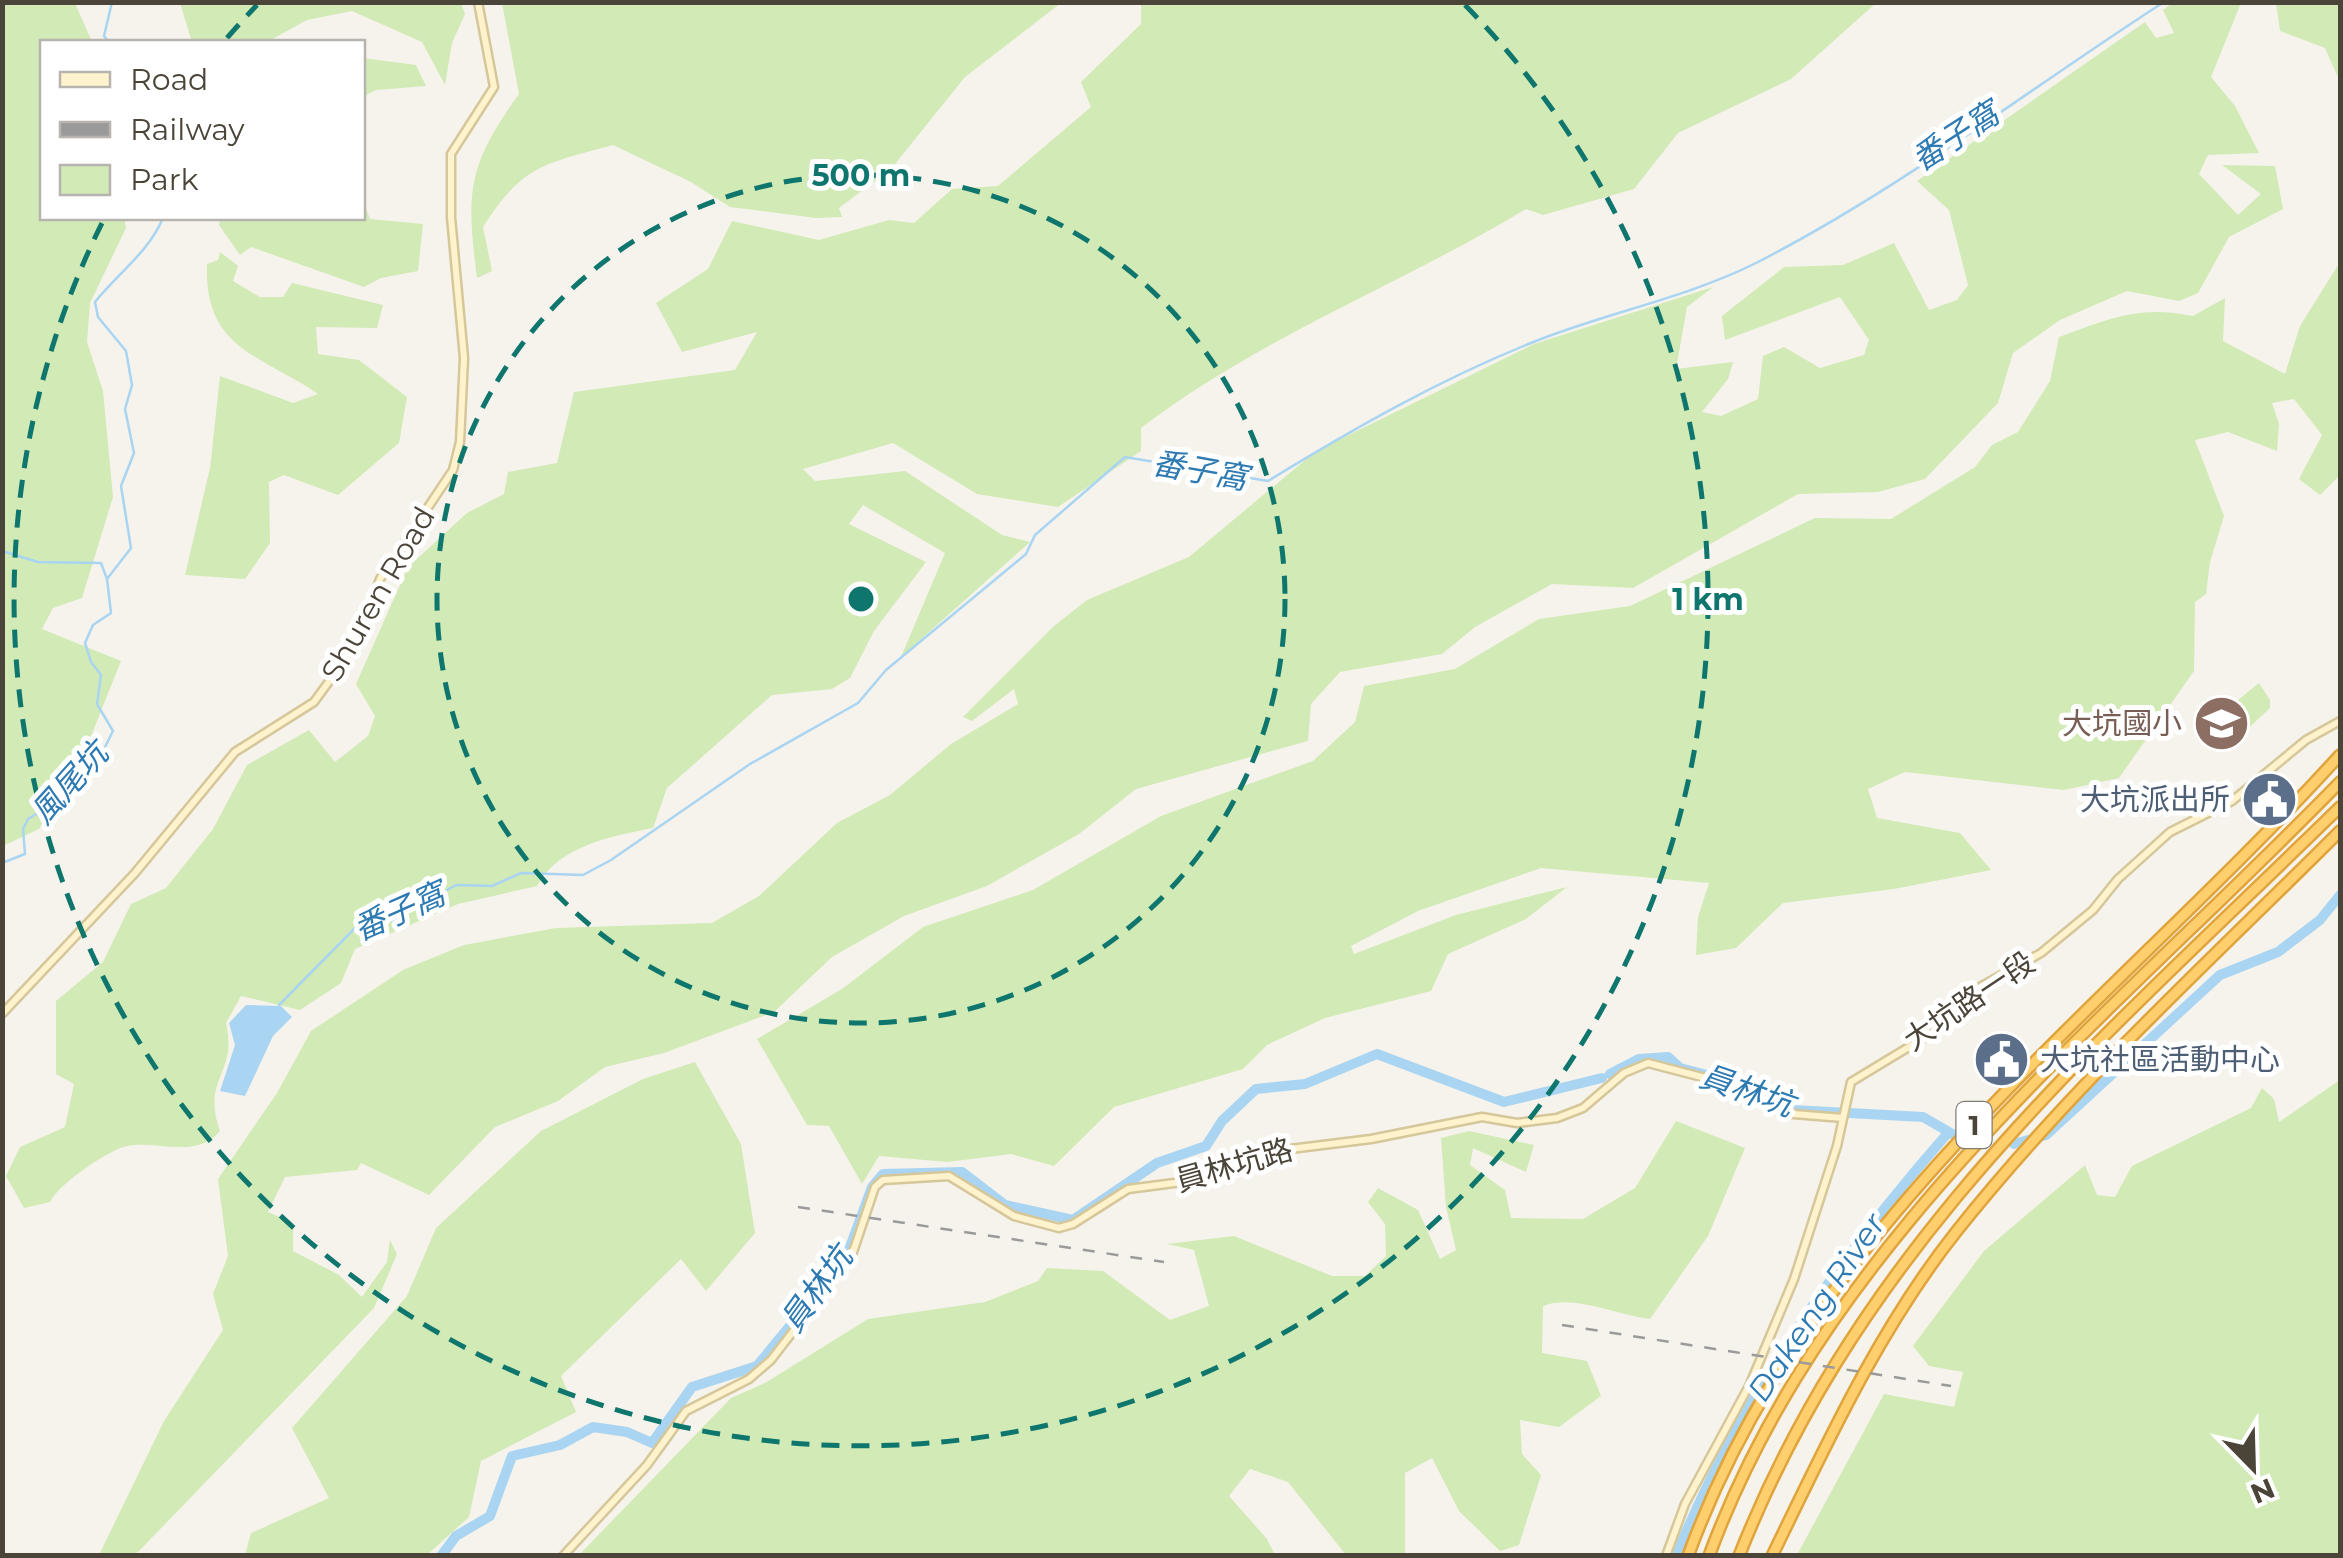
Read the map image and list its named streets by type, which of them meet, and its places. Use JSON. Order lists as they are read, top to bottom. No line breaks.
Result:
{"streets":{"highway":["1"],"street":["Shuren Road","大坑路一段","員林坑路"]},"crossings":[["大坑路一段","員林坑路"]],"water":["番子窩","風尾坑","員林坑","Dakeng River"],"places":{"school or university":["大坑國小"],"public building":["大坑派出所","大坑社區活動中心"]},"legend":["Road","Railway","Park"],"north":"bottom right","rings":["500 m","1 km"]}
